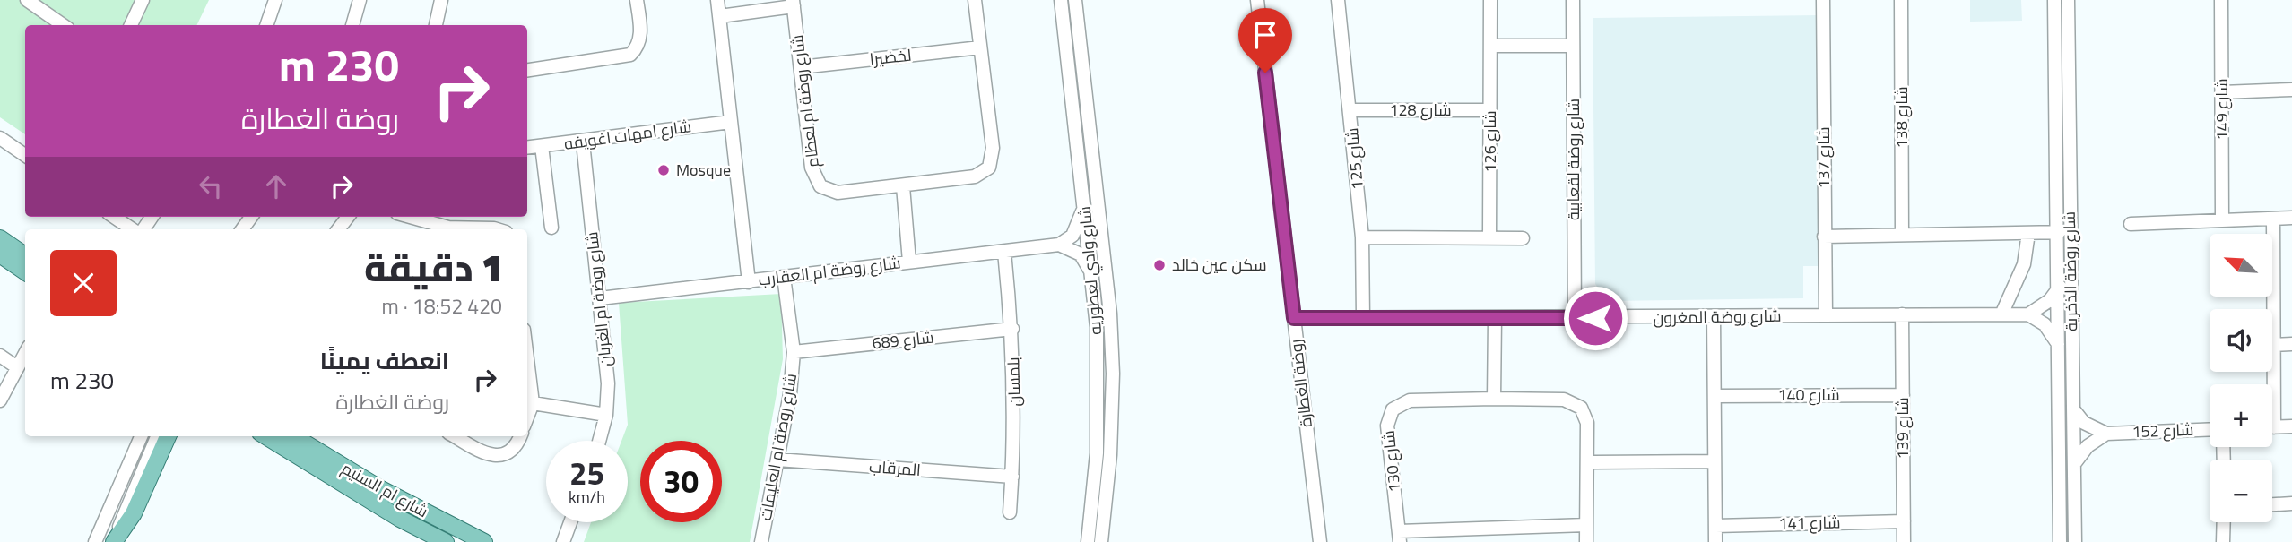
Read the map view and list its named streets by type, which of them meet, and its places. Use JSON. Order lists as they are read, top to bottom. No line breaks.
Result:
{"streets":{"main road":["شارع ام السنيم"],"street":["لخضيرا","شارع روضة ام لعظام","شارع 149","شارع 128","شارع 138","شارع امهات اغويفه","شارع 126","شارع 137","شارع 125","شارع روضة لقعابية","شارع وادي لعطوريه","شارع روضة ام العقارب","شارع روضة الذخرية","شارع روضة ام الغربان","شارع روضة المغرون","شارع 689","بلمسان","روضة الغطارة","شارع 140","شارع 139","شارع 152","شارع روضة ام العليمات","شارع 130","المرقاب","شارع 141"]},"crossings":[["لخضيرا","شارع روضة ام لعظام"],["شارع 128","شارع 126"],["شارع 128","شارع 125"],["شارع امهات اغويفه","شارع روضة ام الغربان"],["شارع 137","شارع روضة المغرون"],["شارع 125","شارع روضة المغرون"],["شارع روضة لقعابية","شارع روضة المغرون"],["شارع روضة ام العقارب","شارع روضة ام الغربان"],["شارع روضة ام العقارب","بلمسان"],["شارع روضة ام العقارب","شارع روضة ام العليمات"],["شارع روضة المغرون","روضة الغطارة"],["شارع روضة المغرون","شارع 139"],["شارع 689","بلمسان"],["شارع 689","شارع روضة ام العليمات"],["بلمسان","المرقاب"],["شارع 140","شارع 139"],["شارع 139","شارع 141"],["شارع روضة ام العليمات","المرقاب"]],"places":["Mosque","سكن عين خالد"],"north":"top left","page":{"turn":["230 m","روضة الغطارة"],"heading":["1 دقيقة","420 m · 18:52"],"map_buttons":["+","−"],"list":[{"name":"انعطف يمينًا","note":"روضة الغطارة","value":"230 m"}],"speed":"25 km/h","limit":"30"}}
